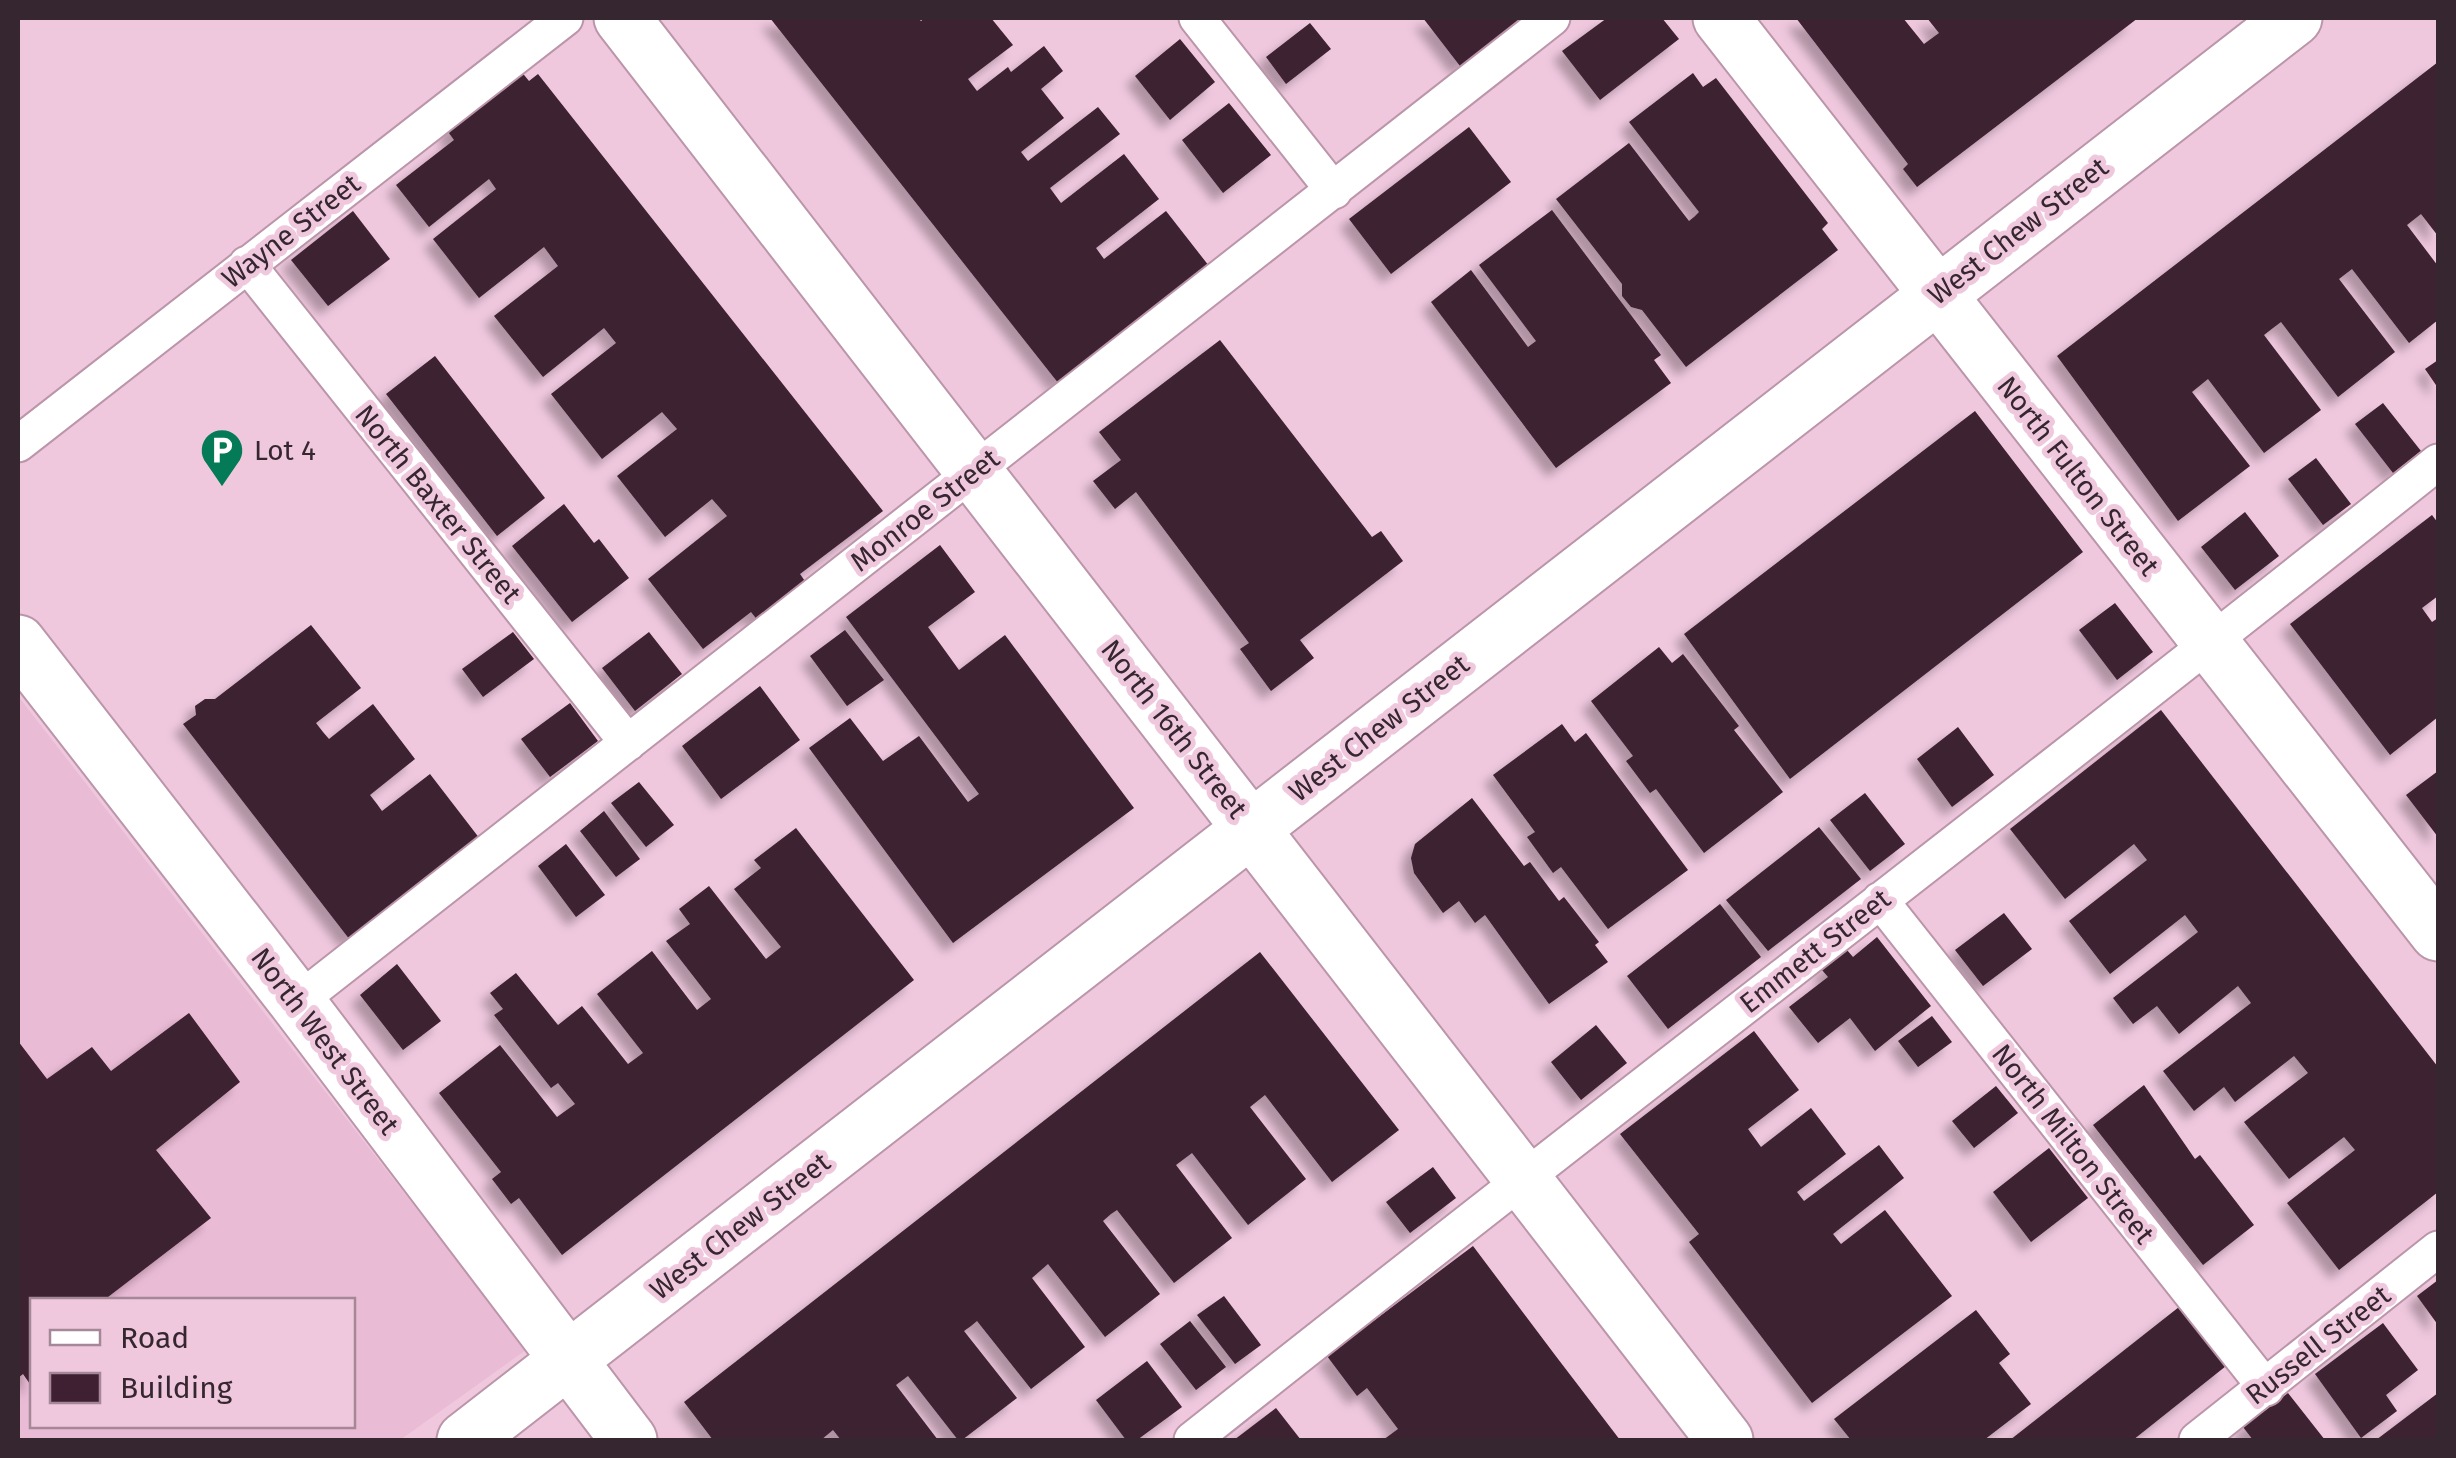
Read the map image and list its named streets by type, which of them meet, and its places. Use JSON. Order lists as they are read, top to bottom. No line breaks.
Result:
{"streets":{"street":["West Chew Street","North Fulton Street","North 16th Street","North West Street"],"lane":["Wayne Street","North Baxter Street","Monroe Street","Emmett Street","North Milton Street","Russell Street"]},"crossings":[["Wayne Street","North Baxter Street"],["West Chew Street","North Fulton Street"],["West Chew Street","North 16th Street"],["West Chew Street","North West Street"],["North Fulton Street","Emmett Street"],["North Baxter Street","Monroe Street"],["Monroe Street","North 16th Street"],["Monroe Street","North West Street"],["North 16th Street","Emmett Street"],["Emmett Street","North Milton Street"],["North Milton Street","Russell Street"]],"places":{"parking":["Lot 4"]},"legend":["Road","Building"]}
